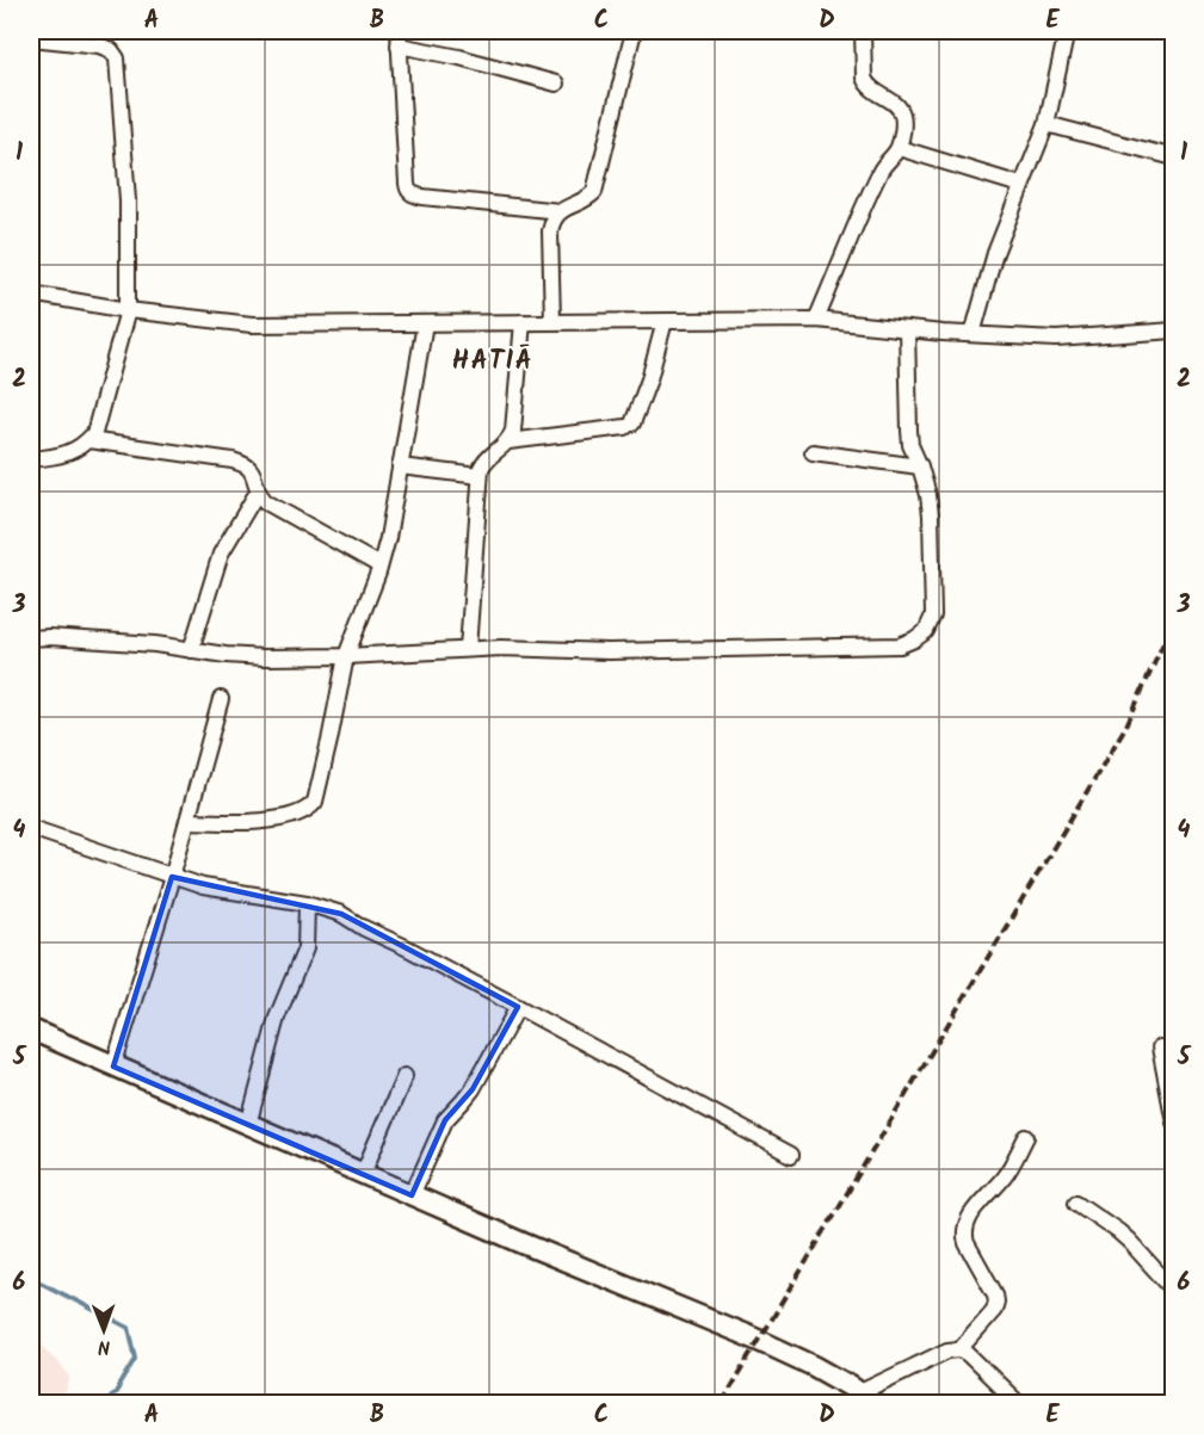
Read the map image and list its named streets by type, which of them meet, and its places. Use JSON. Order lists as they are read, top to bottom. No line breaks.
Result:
{"districts":["HATIĀ"],"north":"bottom","grid":{"columns":["A","B","C","D","E"],"rows":["1","2","3","4","5","6"]}}
